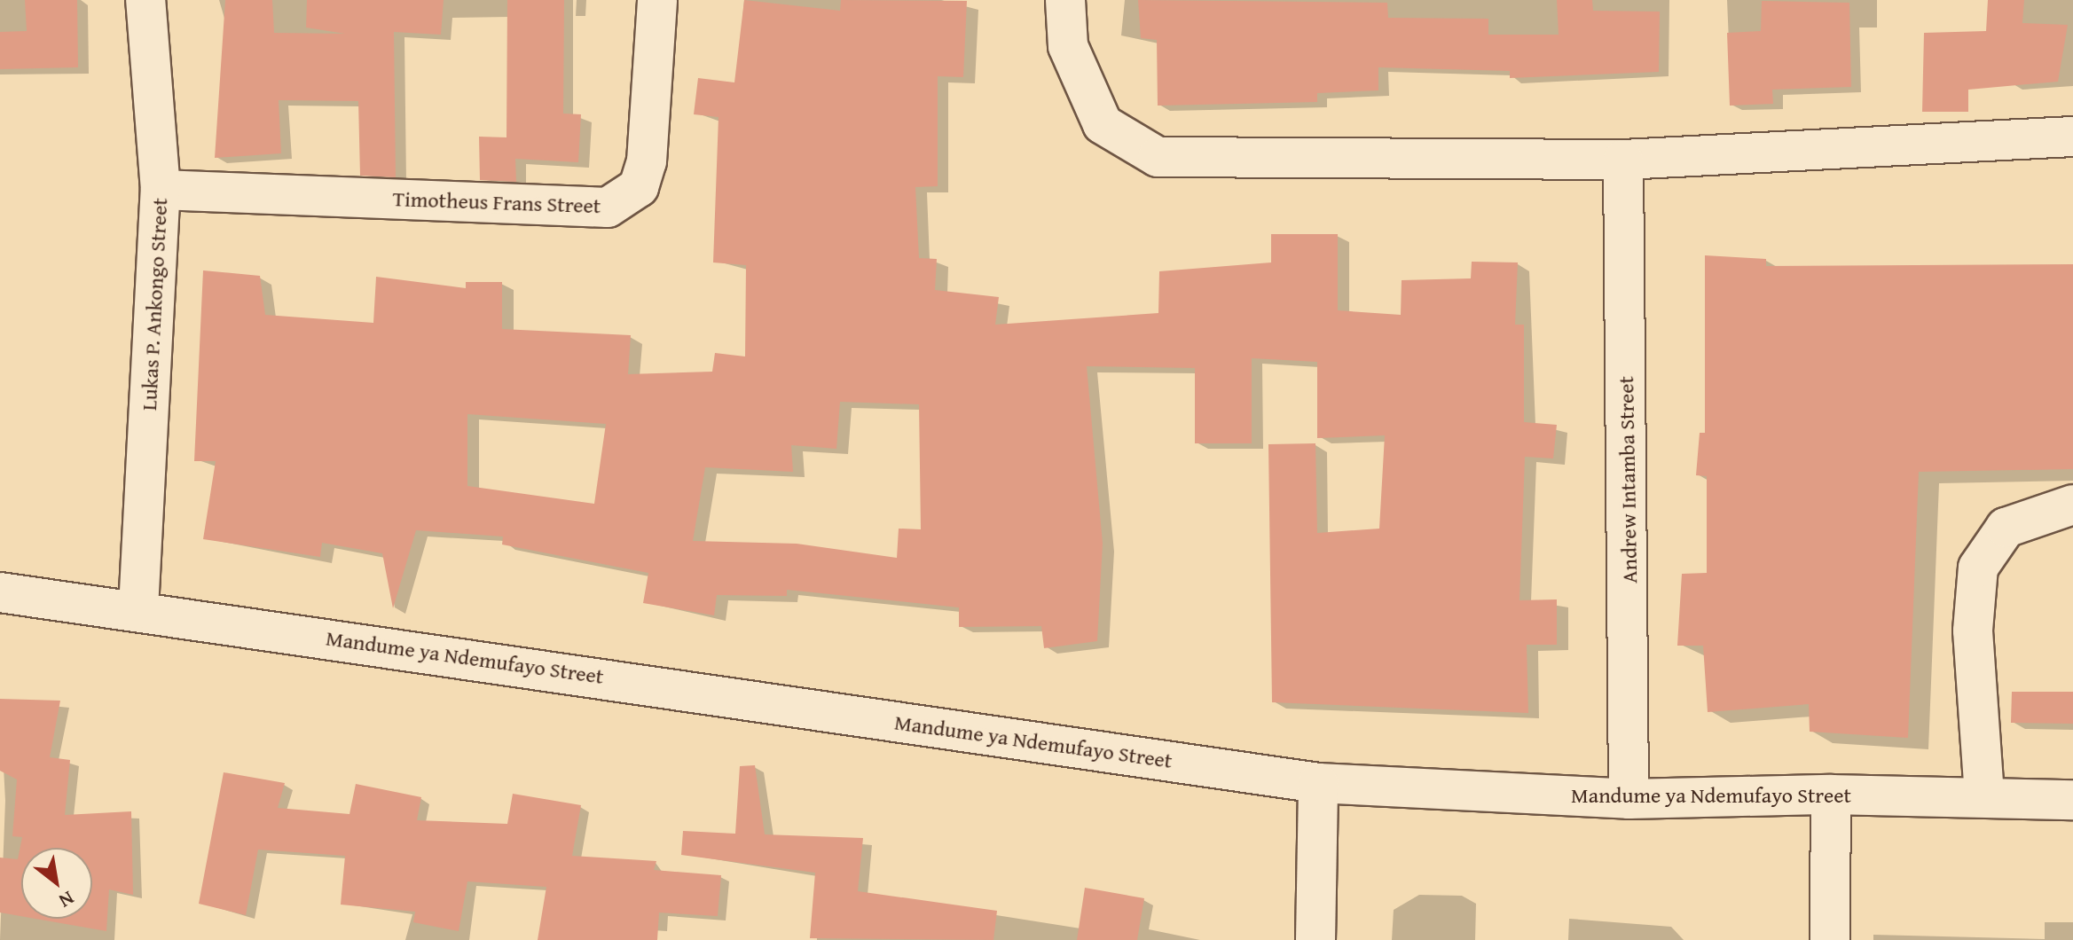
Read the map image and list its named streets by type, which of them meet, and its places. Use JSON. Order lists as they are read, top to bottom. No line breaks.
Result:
{"streets":{"street":["Timotheus Frans Street","Lukas P. Ankongo Street","Andrew Intamba Street","Mandume ya Ndemufayo Street"]},"crossings":[["Timotheus Frans Street","Lukas P. Ankongo Street"],["Lukas P. Ankongo Street","Mandume ya Ndemufayo Street"],["Andrew Intamba Street","Mandume ya Ndemufayo Street"]],"north":"bottom right"}
